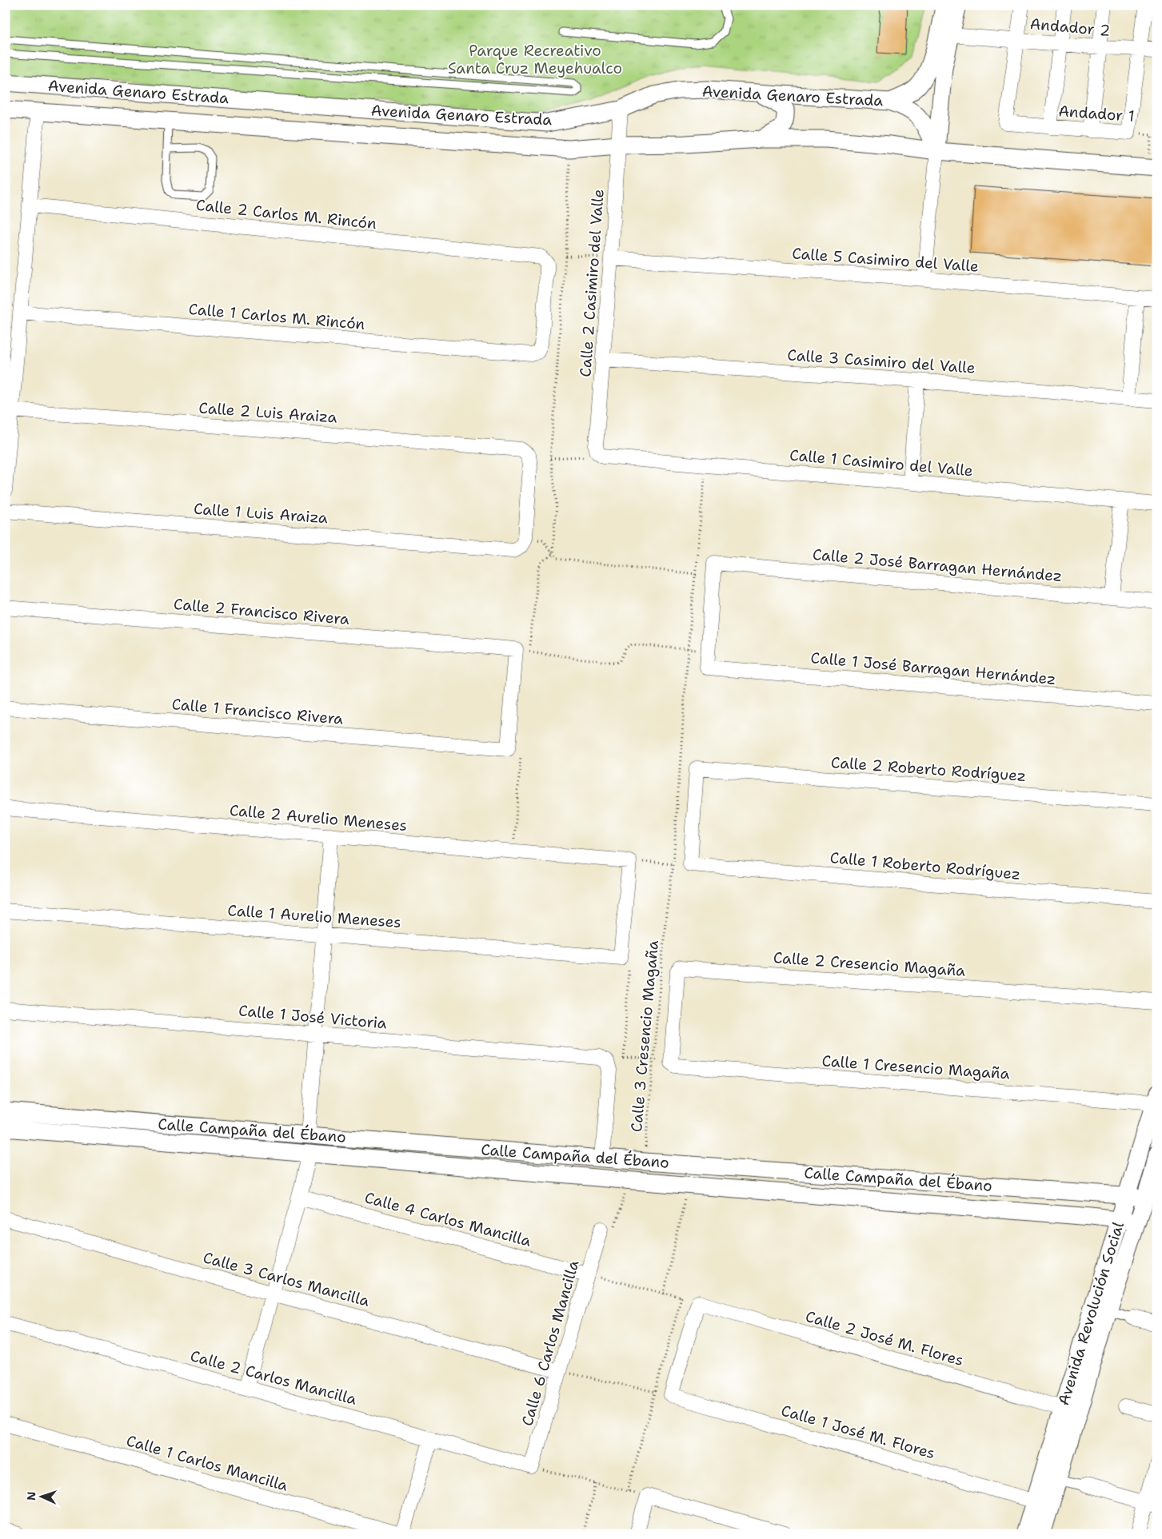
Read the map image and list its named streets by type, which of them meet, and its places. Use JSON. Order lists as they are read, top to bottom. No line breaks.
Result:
{"streets":{"street":["Andador 2","Avenida Genaro Estrada","Andador 1","Calle 2 Carlos M. Rincón","Calle 5 Casimiro del Valle","Calle 2 Casimiro del Valle","Calle 1 Carlos M. Rincón","Calle 3 Casimiro del Valle","Calle 2 Luis Araiza","Calle 1 Casimiro del Valle","Calle 1 Luis Araiza","Calle 2 José Barragan Hernández","Calle 2 Francisco Rivera","Calle 1 José Barragan Hernández","Calle 1 Francisco Rivera","Calle 2 Roberto Rodríguez","Calle 2 Aurelio Meneses","Calle 1 Roberto Rodríguez","Calle 1 Aurelio Meneses","Calle 2 Cresencio Magaña","Calle 1 José Victoria","Calle 1 Cresencio Magaña","Calle Campaña del Ébano","Calle 4 Carlos Mancilla","Calle 3 Carlos Mancilla","Avenida Revolución Social","Calle 2 José M. Flores","Calle 6 Carlos Mancilla","Calle 2 Carlos Mancilla","Calle 1 José M. Flores","Calle 1 Carlos Mancilla"],"path":["Calle 3 Cresencio Magaña"]},"crossings":[["Andador 2","Andador 1"],["Avenida Genaro Estrada","Andador 1"],["Avenida Genaro Estrada","Calle 2 Casimiro del Valle"],["Calle 2 Carlos M. Rincón","Calle 1 Carlos M. Rincón"],["Calle 5 Casimiro del Valle","Calle 2 Casimiro del Valle"],["Calle 2 Casimiro del Valle","Calle 3 Casimiro del Valle"],["Calle 2 Casimiro del Valle","Calle 1 Casimiro del Valle"],["Calle 2 Luis Araiza","Calle 1 Luis Araiza"],["Calle 1 Casimiro del Valle","Calle 3 Cresencio Magaña"],["Calle 2 Francisco Rivera","Calle 1 Francisco Rivera"],["Calle 2 Roberto Rodríguez","Calle 1 Roberto Rodríguez"],["Calle 2 Cresencio Magaña","Calle 1 Cresencio Magaña"],["Calle 3 Cresencio Magaña","Calle Campaña del Ébano"],["Calle 1 Cresencio Magaña","Avenida Revolución Social"],["Calle Campaña del Ébano","Avenida Revolución Social"],["Calle 4 Carlos Mancilla","Calle 6 Carlos Mancilla"],["Calle 3 Carlos Mancilla","Calle 6 Carlos Mancilla"],["Avenida Revolución Social","Calle 2 José M. Flores"],["Avenida Revolución Social","Calle 1 José M. Flores"],["Calle 6 Carlos Mancilla","Calle 2 Carlos Mancilla"]],"parks":["Parque Recreativo Santa Cruz Meyehualco"],"north":"left"}
